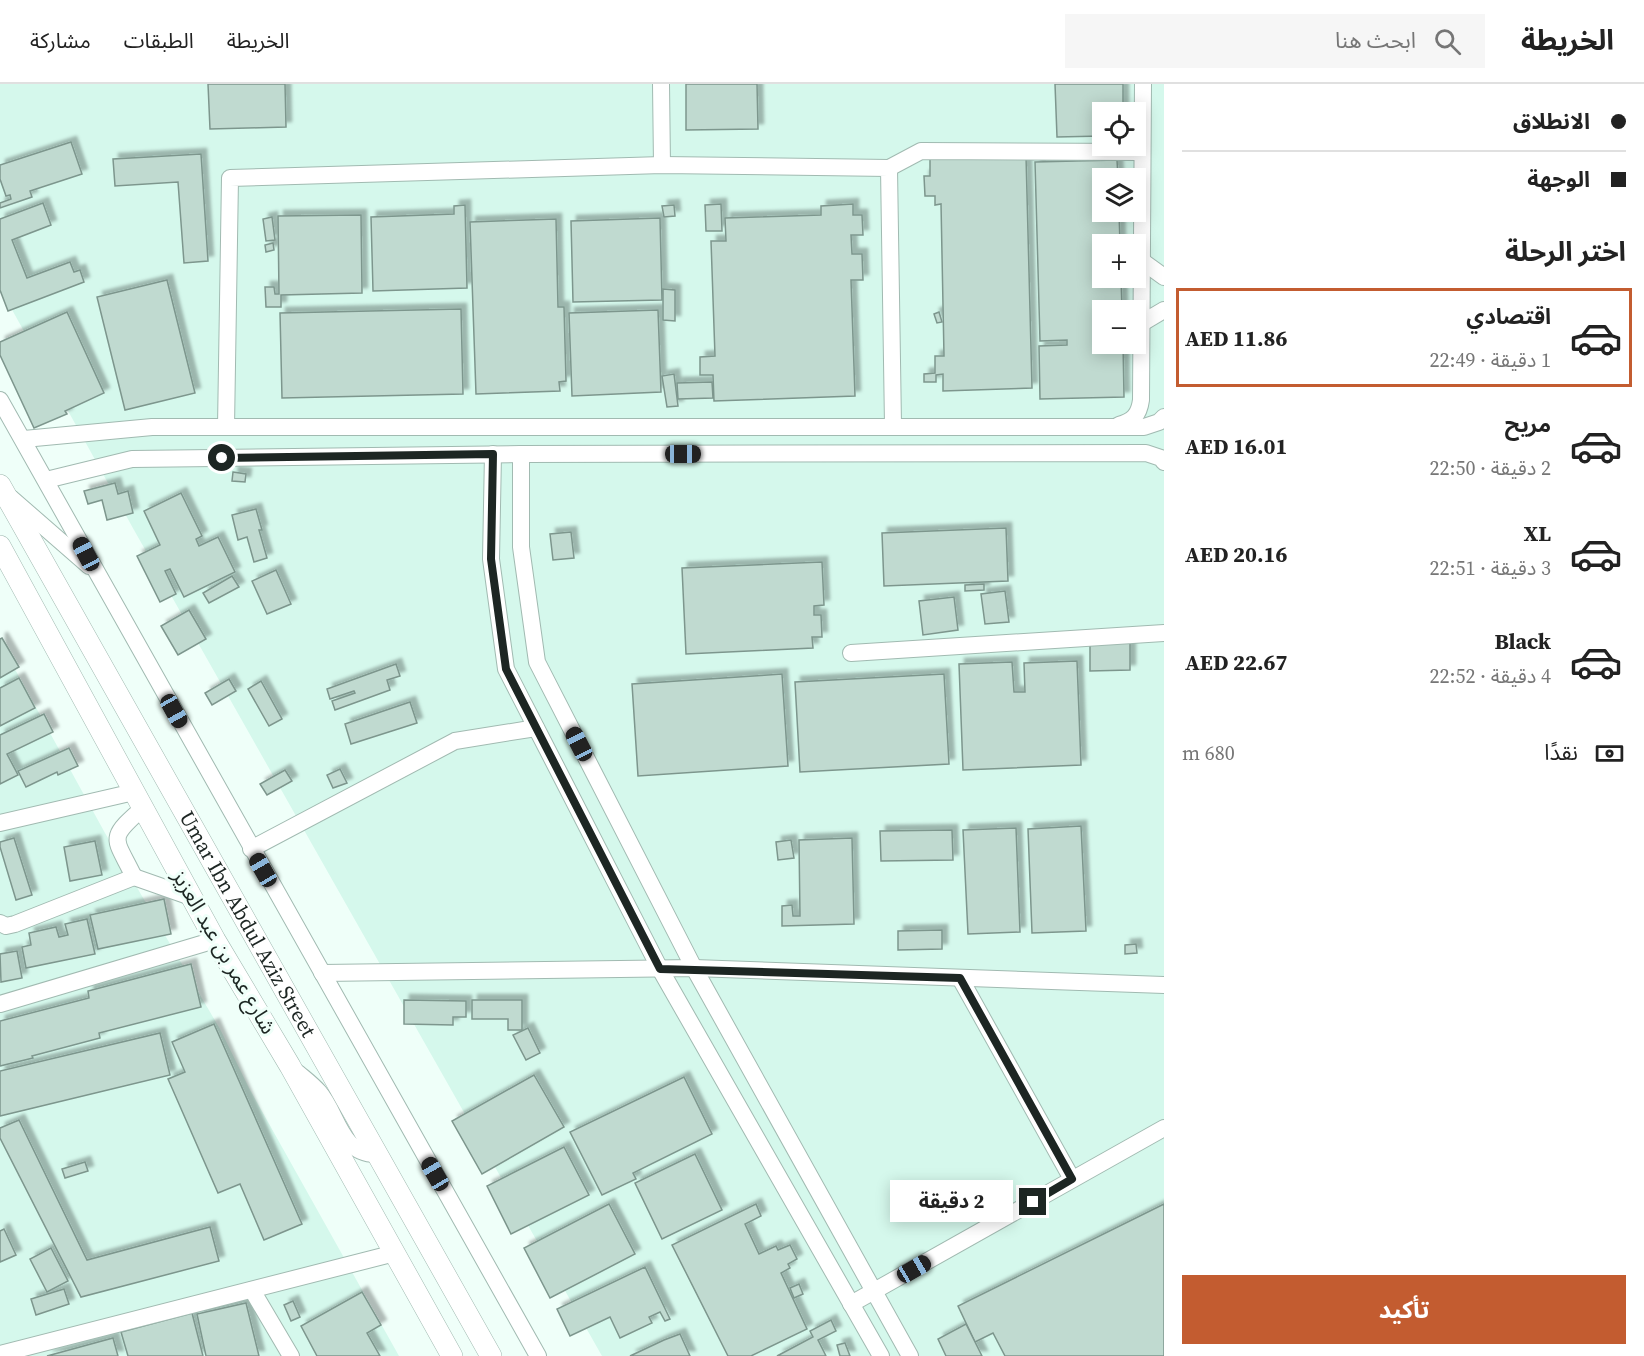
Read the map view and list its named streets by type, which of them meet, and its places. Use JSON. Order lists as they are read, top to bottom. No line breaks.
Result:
{"streets":{"main road":["Umar Ibn Abdul Aziz Street","شارع عمر بن عبد العزيز"]},"page":{"header":"الخريطة","search":"ابحث هنا","nav":["الخريطة","الطبقات","مشاركة"],"banner":["الانطلاق","الوجهة"],"map_buttons":["+","−"],"heading":"اختر الرحلة","list":[{"name":"اقتصادي","note":"1 دقيقة · 22:49","value":"AED 11.86"},{"name":"مريح","note":"2 دقيقة · 22:50","value":"AED 16.01"},{"name":"XL","note":"3 دقيقة · 22:51","value":"AED 20.16"},{"name":"Black","note":"4 دقيقة · 22:52","value":"AED 22.67"}],"pay":["نقدًا","680 m"],"bubble":"2 دقيقة","buttons":"تأكيد"}}
